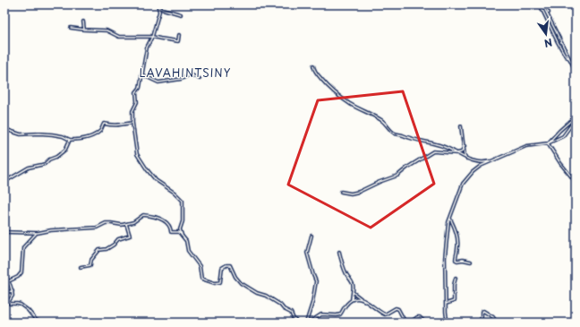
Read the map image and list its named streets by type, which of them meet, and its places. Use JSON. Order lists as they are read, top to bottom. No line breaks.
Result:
{"districts":["LAVAHINTSINY"],"north":"bottom"}
